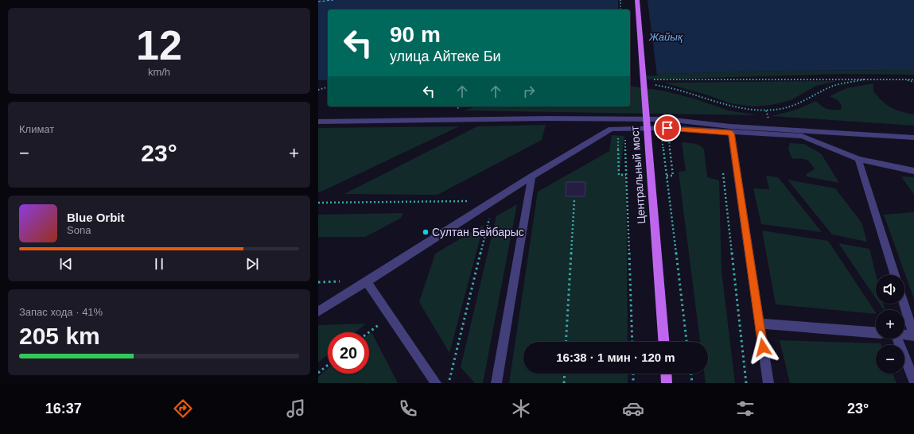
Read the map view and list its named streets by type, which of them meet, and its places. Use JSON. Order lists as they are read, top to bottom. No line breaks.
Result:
{"streets":{"main road":["Центральный мост"]},"water":["Жайық"],"places":["Султан Бейбарыс"],"page":{"tile":[["12","km/h"],"Климат",["Запас хода · 41%","205 km"]],"turn":["90 m","улица Айтеке Би"],"heat":["−","23°","+"],"song":["Blue Orbit","Sona"],"map_buttons":["+","−"],"limit":"20","trip":"16:38 · 1 мин · 120 m","tabs":["16:37","23°"]}}
